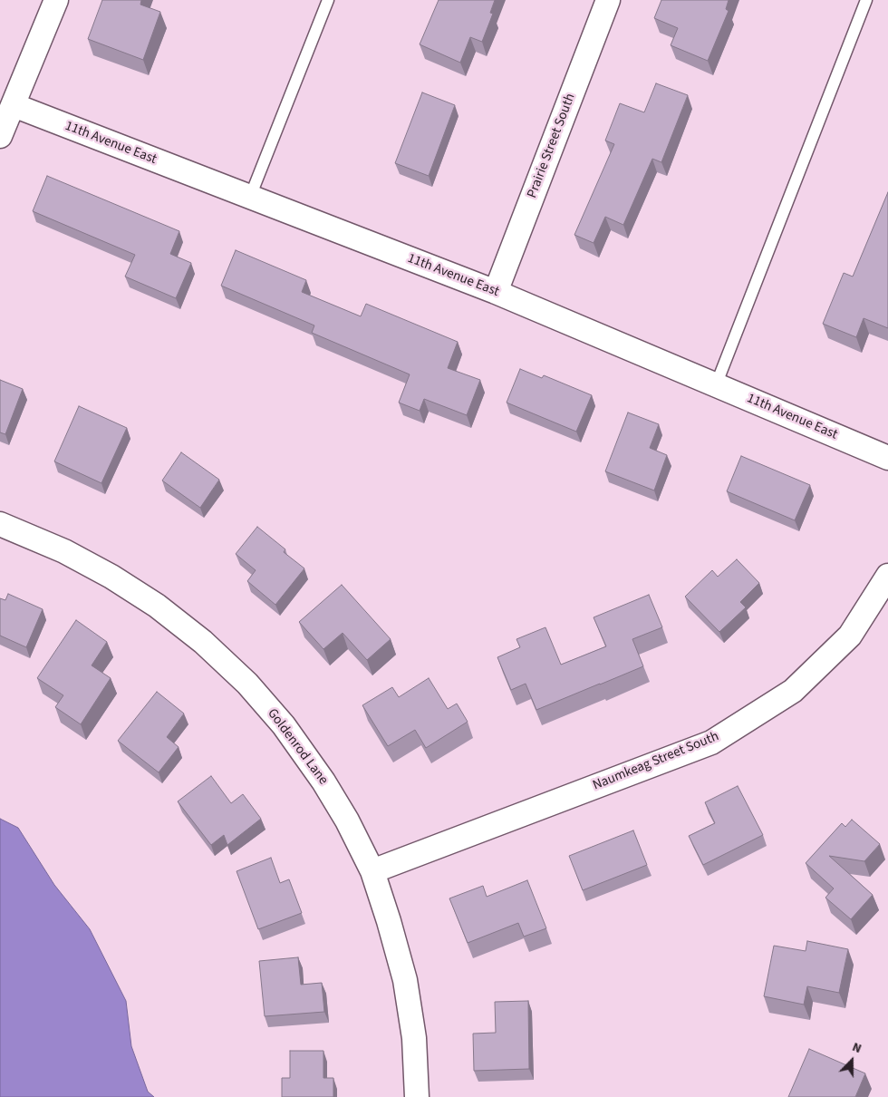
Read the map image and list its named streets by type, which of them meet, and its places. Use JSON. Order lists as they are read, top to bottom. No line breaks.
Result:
{"streets":{"street":["11th Avenue East","Prairie Street South","Goldenrod Lane","Naumkeag Street South"]},"crossings":[["11th Avenue East","Prairie Street South"],["Goldenrod Lane","Naumkeag Street South"]],"north":"top"}
